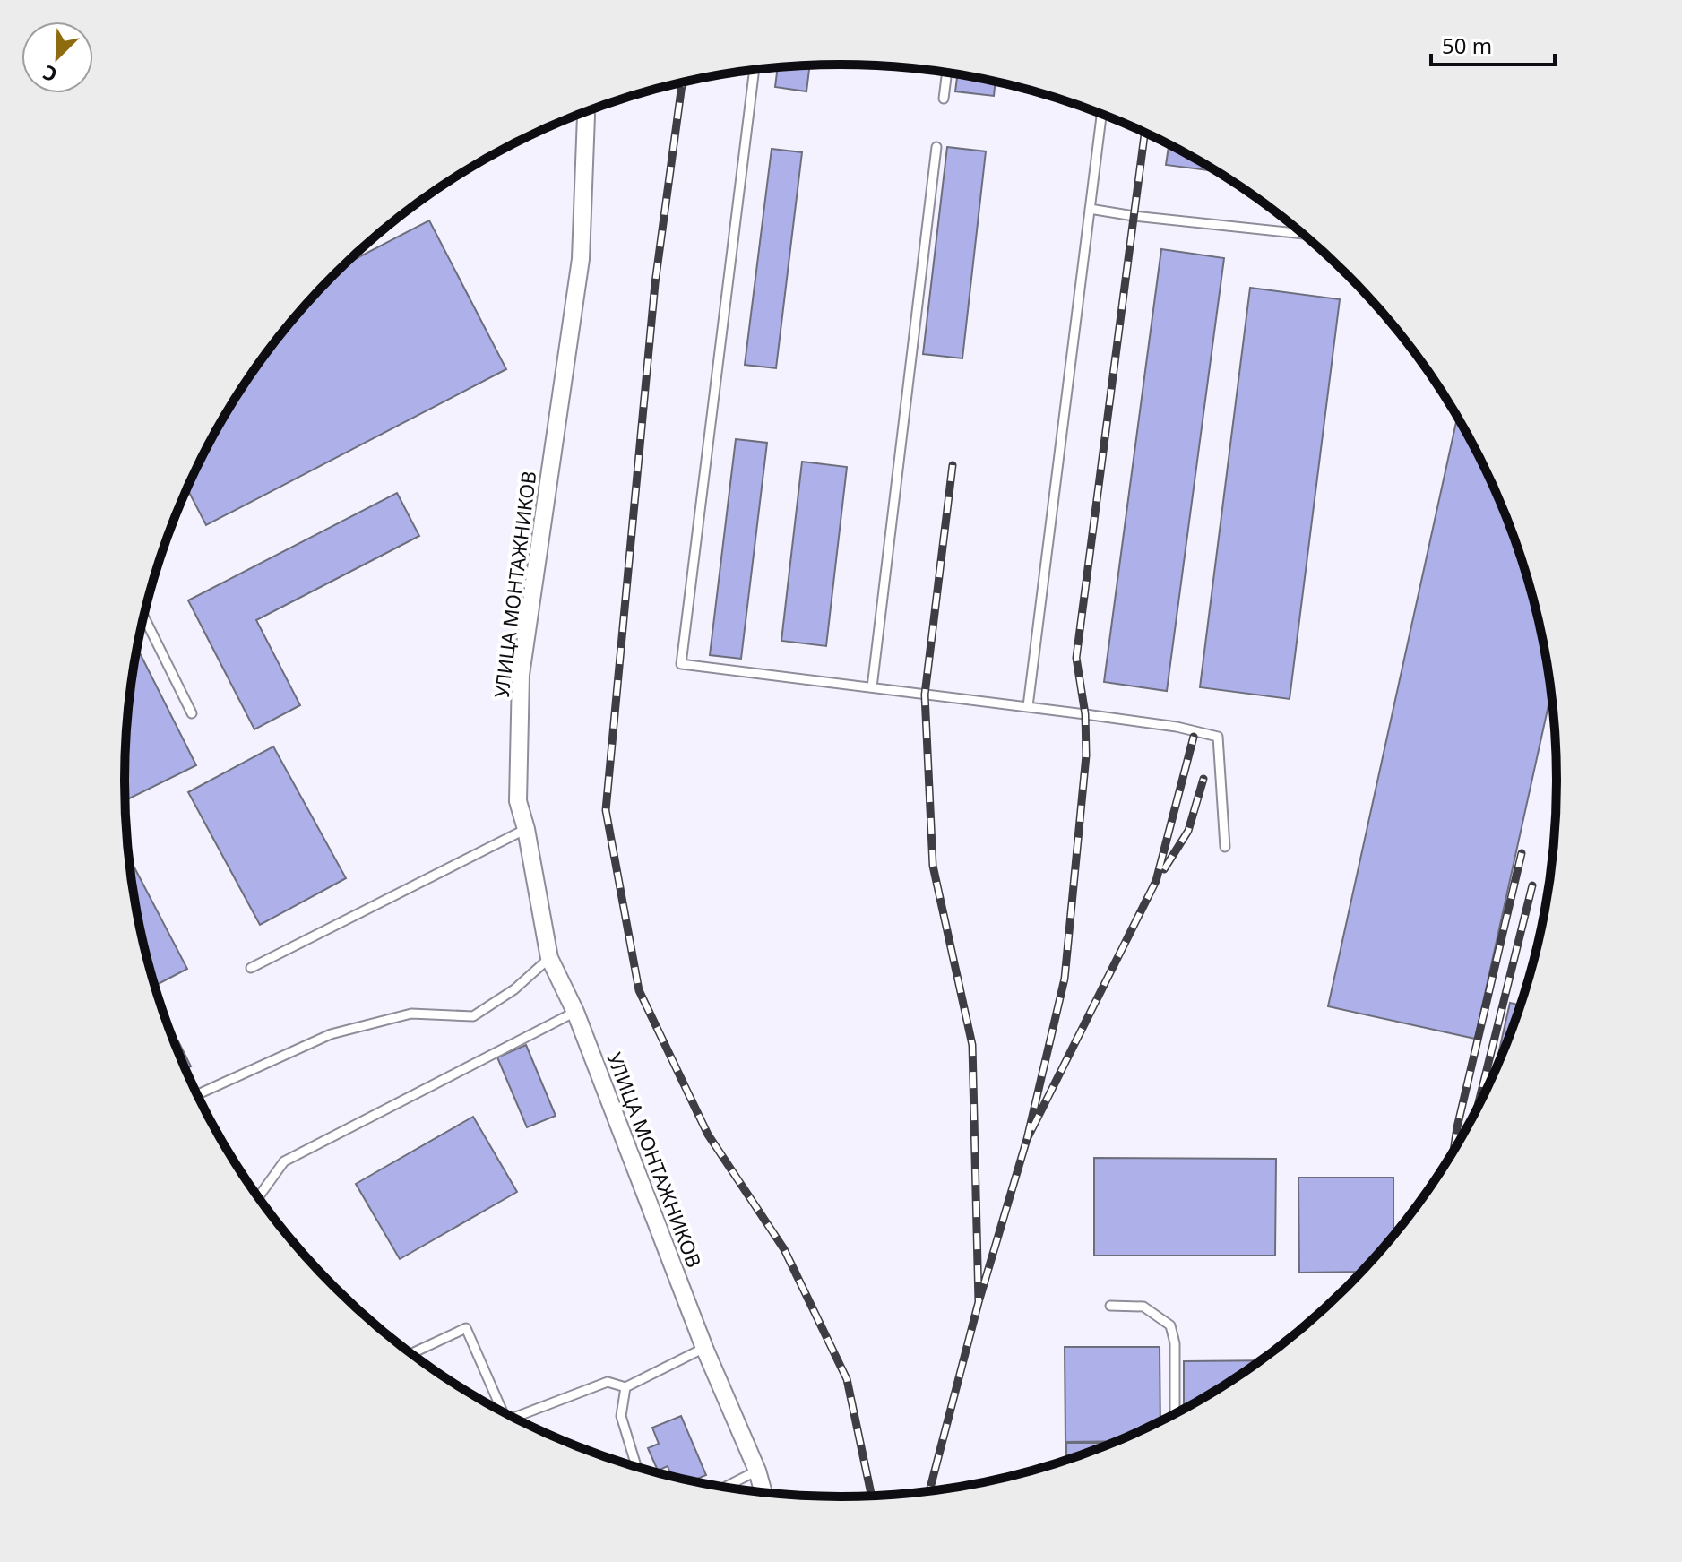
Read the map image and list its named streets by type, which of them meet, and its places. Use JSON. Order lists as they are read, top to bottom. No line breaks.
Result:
{"streets":{"street":["УЛИЦА МОНТАЖНИКОВ"]},"scale_bar":"50 m","north":"bottom left"}
